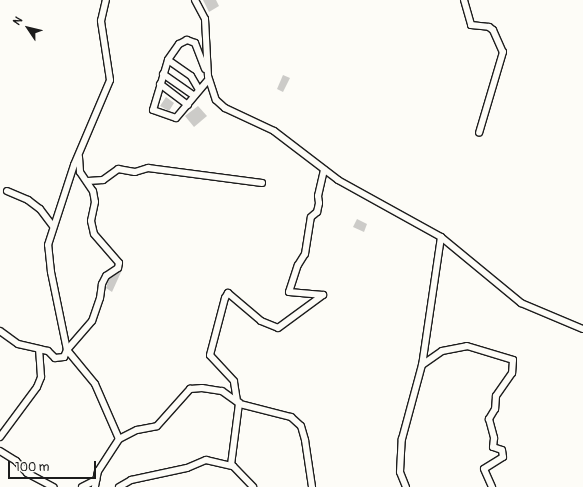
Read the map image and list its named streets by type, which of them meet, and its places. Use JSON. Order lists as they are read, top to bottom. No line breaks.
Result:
{"scale_bar":"100 m","north":"top left"}
